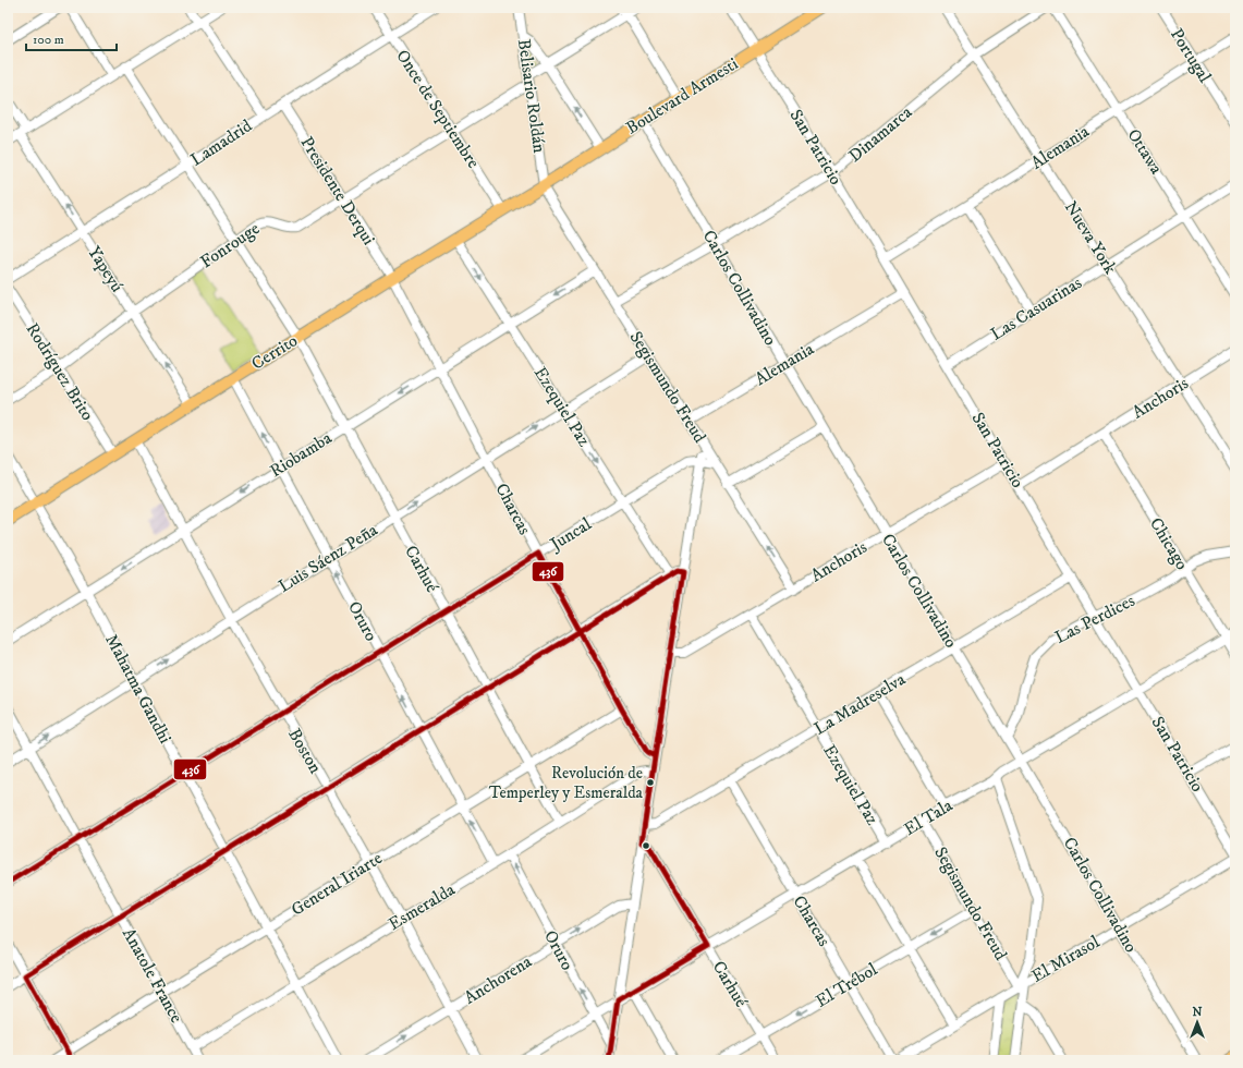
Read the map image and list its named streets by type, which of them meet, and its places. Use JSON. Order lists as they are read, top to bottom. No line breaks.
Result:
{"streets":{"main road":["Boulevard Armesti","Cerrito"],"street":["Portugal","Belisario Roldán","Once de Septiembre","Dinamarca","Lamadrid","San Patricio","Alemania","Ottawa","Presidente Derqui","Nueva York","Fonrouge","Yapeyú","Carlos Collivadino","Las Casuarinas","Rodríguez Brito","Segismundo Freud","Anchoris","Ezequiel Paz","Riobamba","Charcas","Juncal","Chicago","Luis Sáenz Peña","Carhué","Las Perdices","Oruro","Mahatma Gandhi","La Madreselva","Boston","El Tala","General Iriarte","Esmeralda","El Mirasol","Anatole France","Anchorena","El Trébol"]},"crossings":[["Portugal","Alemania"],["Belisario Roldán","Boulevard Armesti"],["Belisario Roldán","Fonrouge"],["Belisario Roldán","Cerrito"],["Belisario Roldán","Segismundo Freud"],["Boulevard Armesti","San Patricio"],["Boulevard Armesti","Carlos Collivadino"],["Boulevard Armesti","Cerrito"],["Boulevard Armesti","Segismundo Freud"],["Once de Septiembre","Lamadrid"],["Once de Septiembre","Fonrouge"],["Once de Septiembre","Cerrito"],["Dinamarca","San Patricio"],["Dinamarca","Nueva York"],["Dinamarca","Carlos Collivadino"],["Dinamarca","Segismundo Freud"],["Lamadrid","Presidente Derqui"],["Lamadrid","Yapeyú"],["Lamadrid","Carhué"],["San Patricio","Alemania"],["San Patricio","Las Casuarinas"],["San Patricio","Anchoris"],["San Patricio","Las Perdices"],["San Patricio","La Madreselva"],["San Patricio","El Tala"],["Alemania","Ottawa"],["Alemania","Nueva York"],["Alemania","Carlos Collivadino"],["Alemania","Segismundo Freud"],["Ottawa","Las Casuarinas"],["Presidente Derqui","Fonrouge"],["Presidente Derqui","Cerrito"],["Presidente Derqui","Charcas"],["Nueva York","Las Casuarinas"],["Nueva York","Anchoris"],["Fonrouge","Yapeyú"],["Fonrouge","Rodríguez Brito"],["Fonrouge","Carhué"],["Yapeyú","Cerrito"],["Carlos Collivadino","Anchoris"],["Carlos Collivadino","Las Perdices"],["Carlos Collivadino","La Madreselva"],["Carlos Collivadino","El Tala"],["Carlos Collivadino","El Mirasol"],["Cerrito","Rodríguez Brito"],["Cerrito","Segismundo Freud"],["Cerrito","Ezequiel Paz"],["Cerrito","Charcas"],["Cerrito","Carhué"],["Cerrito","Oruro"],["Cerrito","Mahatma Gandhi"],["Cerrito","Boston"],["Segismundo Freud","Anchoris"],["Segismundo Freud","Riobamba"],["Segismundo Freud","Juncal"],["Segismundo Freud","Luis Sáenz Peña"],["Segismundo Freud","El Tala"],["Segismundo Freud","El Mirasol"],["Segismundo Freud","El Trébol"],["Anchoris","Ezequiel Paz"],["Anchoris","Chicago"],["Ezequiel Paz","Riobamba"],["Ezequiel Paz","Juncal"],["Ezequiel Paz","Luis Sáenz Peña"],["Ezequiel Paz","La Madreselva"],["Ezequiel Paz","El Tala"],["Riobamba","Charcas"],["Riobamba","Carhué"],["Riobamba","Oruro"],["Riobamba","Mahatma Gandhi"],["Riobamba","Boston"],["Charcas","Juncal"],["Charcas","Luis Sáenz Peña"],["Charcas","La Madreselva"],["Charcas","El Tala"],["Charcas","General Iriarte"],["Charcas","El Mirasol"],["Charcas","El Trébol"],["Juncal","Carhué"],["Juncal","Oruro"],["Juncal","Mahatma Gandhi"],["Juncal","Boston"],["Juncal","Anatole France"],["Chicago","Las Perdices"],["Chicago","El Tala"],["Luis Sáenz Peña","Carhué"],["Luis Sáenz Peña","Oruro"],["Luis Sáenz Peña","Mahatma Gandhi"],["Luis Sáenz Peña","Boston"],["Luis Sáenz Peña","Anatole France"],["Carhué","El Tala"],["Carhué","General Iriarte"],["Carhué","Esmeralda"],["Carhué","El Trébol"],["Oruro","El Tala"],["Oruro","General Iriarte"],["Oruro","Esmeralda"],["Oruro","Anchorena"],["Mahatma Gandhi","General Iriarte"],["Mahatma Gandhi","Esmeralda"],["Boston","General Iriarte"],["Boston","Esmeralda"],["Boston","Anchorena"],["General Iriarte","Anatole France"],["Esmeralda","Anatole France"]],"one_way":["Yapeyú","Riobamba","Luis Sáenz Peña","Oruro","Anchorena","El Trébol"],"places":["Revolución de Temperley y Esmeralda"],"lines":["transit line 436"],"scale_bar":"100 m","north":"top"}
